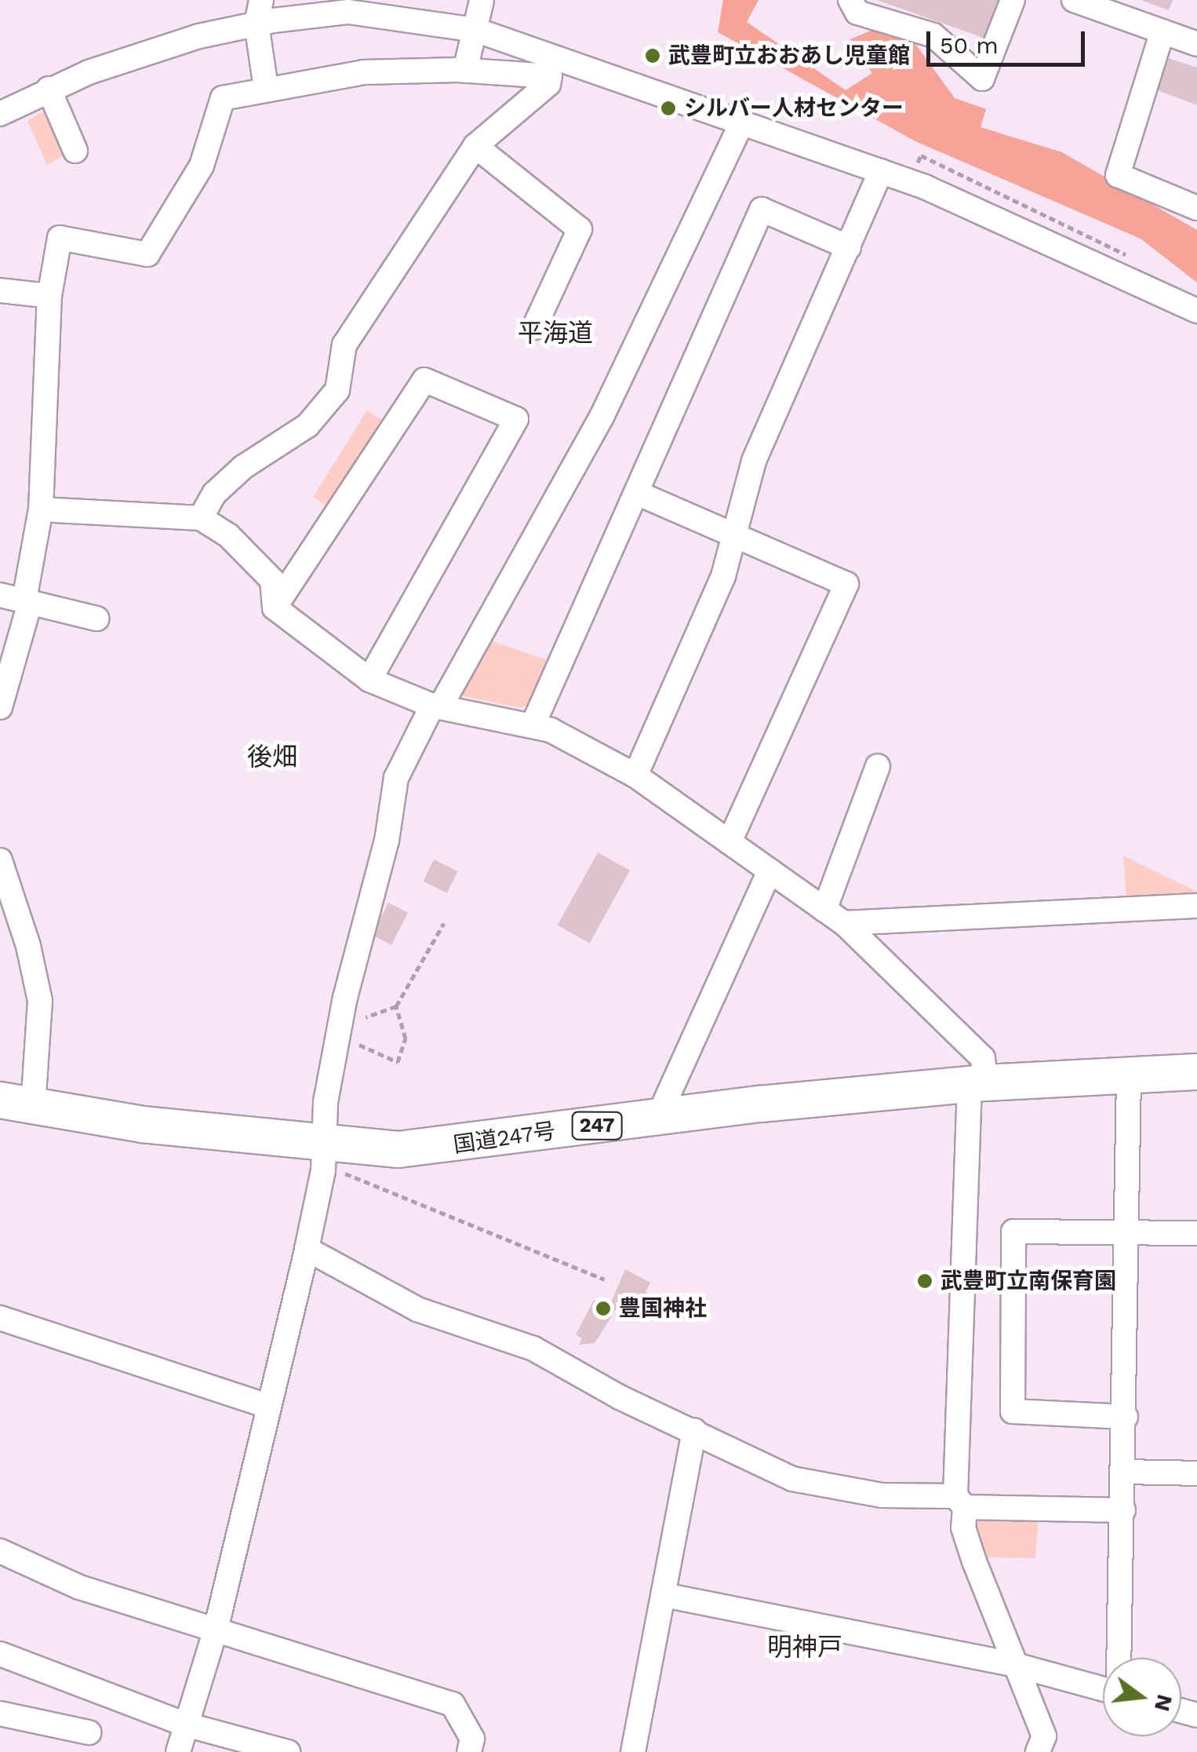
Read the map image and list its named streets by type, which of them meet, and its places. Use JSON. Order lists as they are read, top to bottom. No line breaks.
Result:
{"streets":{"highway":["247","国道247号"]},"districts":["平海道","後畑","明神戸"],"places":["武豊町立おおあし児童館","シルバー人材センター","武豊町立南保育園","豊国神社"],"scale_bar":"50 m","north":"right"}
